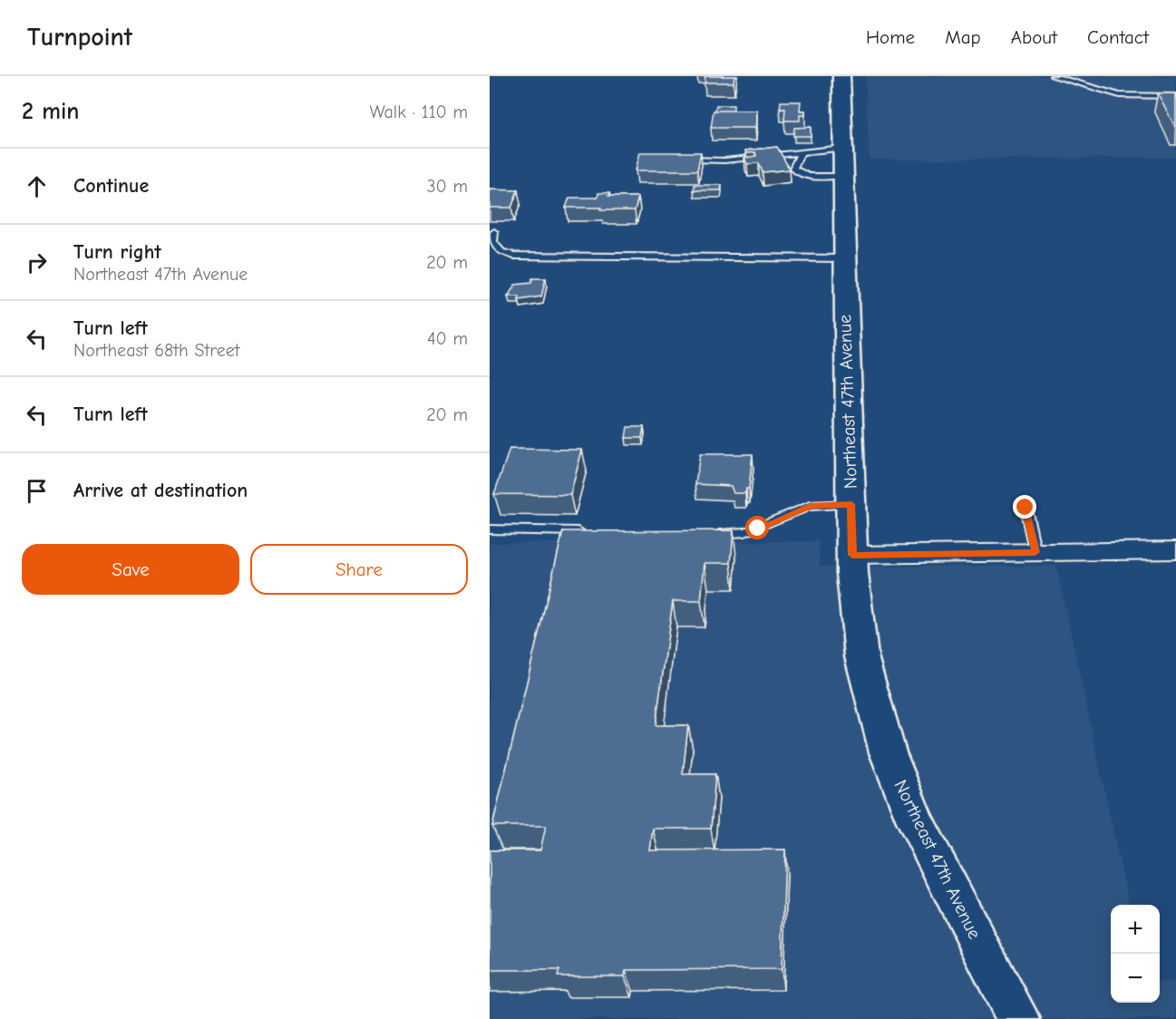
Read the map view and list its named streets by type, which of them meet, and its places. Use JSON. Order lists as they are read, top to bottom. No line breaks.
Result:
{"streets":{"street":["Northeast 47th Avenue"]},"page":{"header":"Turnpoint","nav":["Home","Map","About","Contact"],"heading":["2 min","Walk · 110 m"],"list":[["Continue","30 m"],["Turn right","Northeast 47th Avenue","20 m"],["Turn left","Northeast 68th Street","40 m"],["Turn left","20 m"],"Arrive at destination"],"buttons":["Save","Share"],"map_buttons":["+","−"]}}
